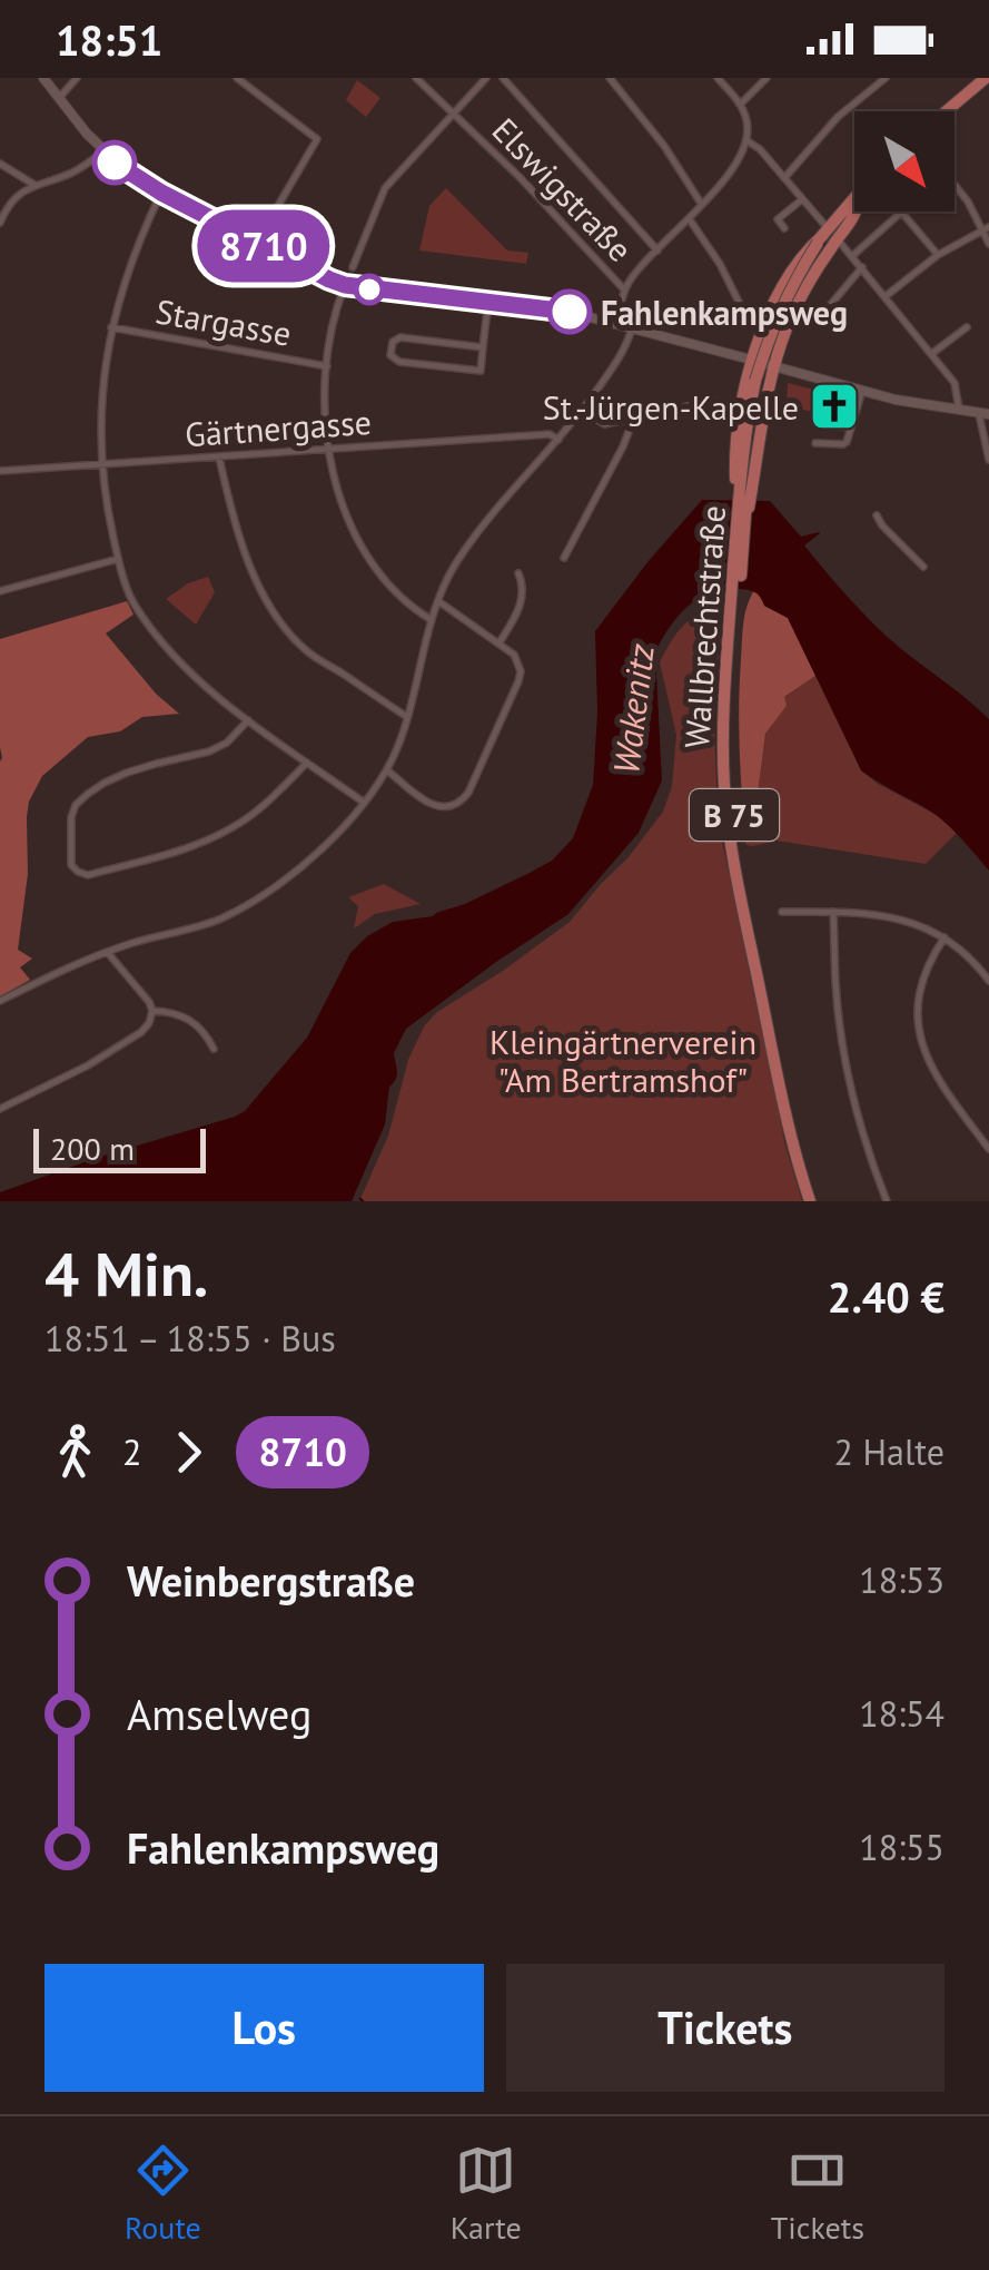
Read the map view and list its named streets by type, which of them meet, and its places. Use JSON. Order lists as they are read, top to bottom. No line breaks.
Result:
{"streets":{"main road":["Wallbrechtstraße","B 75"],"street":["Elswigstraße","Stargasse","Gärtnergasse"]},"crossings":[["Wallbrechtstraße","B 75"]],"water":["Wakenitz"],"parks":["Kleingärtnerverein \"Am Bertramshof\""],"places":{"other":["Fahlenkampsweg"],"church":["St.-Jürgen-Kapelle"]},"lines":["bus line 8710"],"scale_bar":"200 m","north":"bottom right","page":{"status":"18:51","on_map":"8710","scale":"200 m","heading":["4 Min.","18:51 – 18:55 · Bus","2.40 €"],"legs":["2","8710","2 Halte"],"list":[{"name":"Weinbergstraße","value":"18:53"},{"name":"Amselweg","value":"18:54"},{"name":"Fahlenkampsweg","value":"18:55"}],"buttons":["Los","Tickets"],"tabs":["Route","Karte","Tickets"]}}
